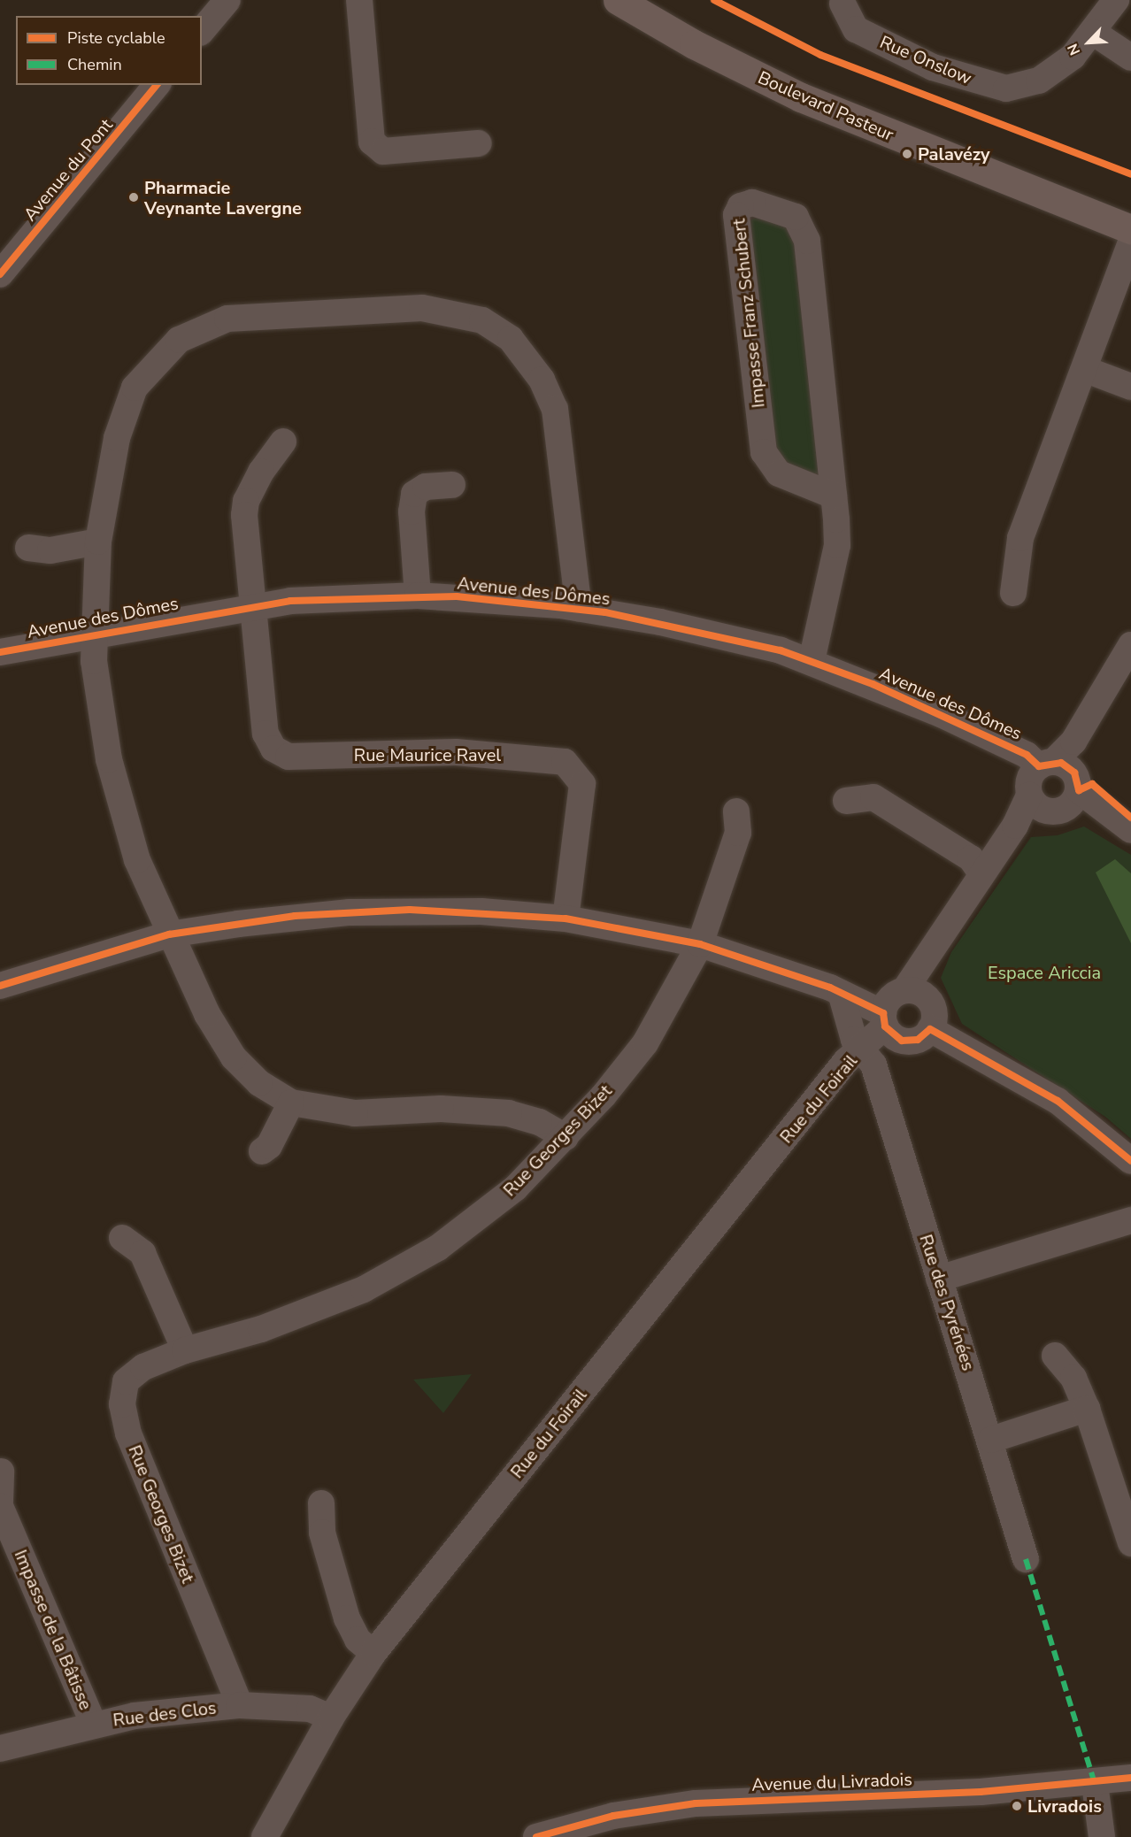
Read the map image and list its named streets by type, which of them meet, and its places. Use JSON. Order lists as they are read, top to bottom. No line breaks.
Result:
{"streets":{"main road":["Boulevard Pasteur"],"street":["Rue Onslow","Avenue du Pont","Impasse Franz Schubert","Avenue des Dômes","Rue Maurice Ravel","Rue du Foirail","Rue Georges Bizet","Rue des Pyrénées","Impasse de la Bâtisse","Rue des Clos","Avenue du Livradois"]},"crossings":[["Impasse Franz Schubert","Avenue des Dômes"],["Avenue des Dômes","Rue Maurice Ravel"],["Rue du Foirail","Rue des Pyrénées"],["Rue du Foirail","Rue des Clos"],["Rue Georges Bizet","Rue des Clos"],["Impasse de la Bâtisse","Rue des Clos"]],"parks":["Espace Ariccia"],"places":["Palavézy","Pharmacie Veynante Lavergne","Livradois"],"legend":["Piste cyclable","Chemin"],"north":"bottom left"}
